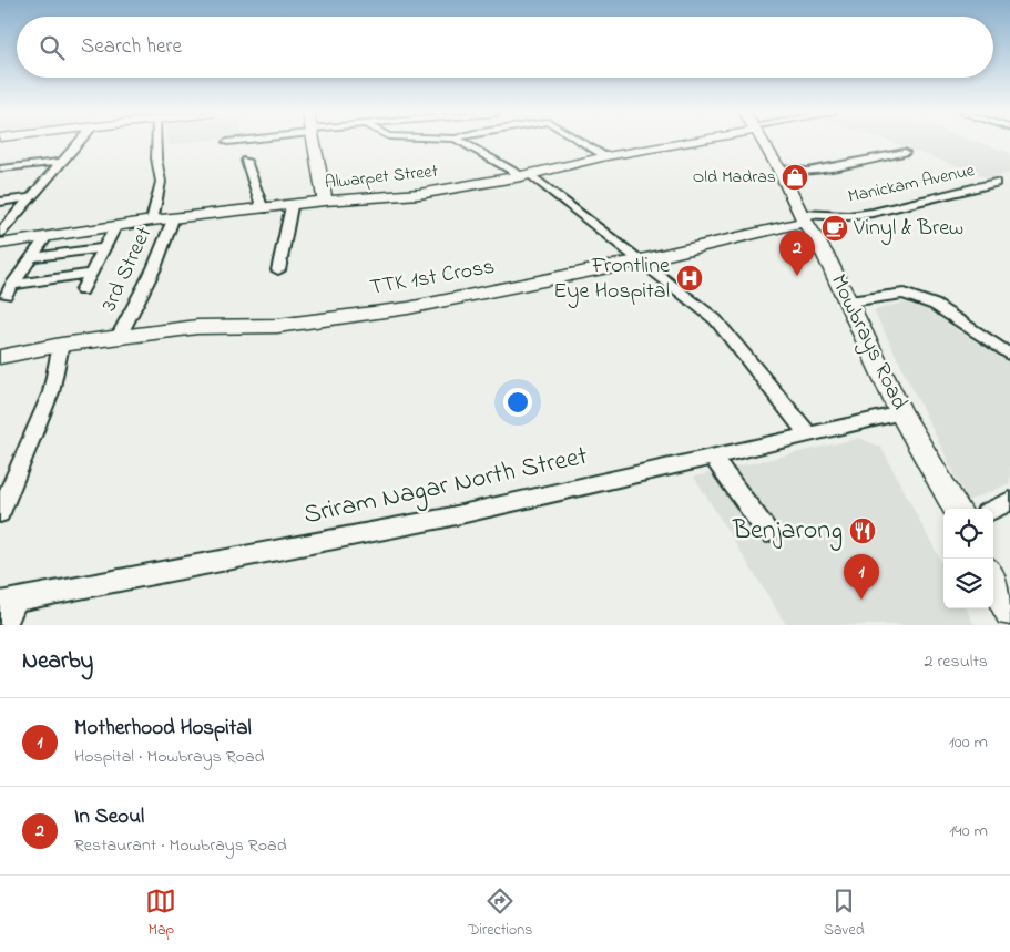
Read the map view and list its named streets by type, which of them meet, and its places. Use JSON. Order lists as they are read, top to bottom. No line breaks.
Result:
{"streets":{"street":["Alwarpet Street","Manickam Avenue","3rd Street","TTK 1st Cross","Mowbrays Road","Sriram Nagar North Street"]},"crossings":[["Alwarpet Street","3rd Street"],["Manickam Avenue","TTK 1st Cross"],["Manickam Avenue","Mowbrays Road"],["3rd Street","TTK 1st Cross"],["TTK 1st Cross","Mowbrays Road"],["Mowbrays Road","Sriram Nagar North Street"]],"places":{"shop":["Old Madras"],"cafe":["Vinyl & Brew"],"hospital":["Frontline Eye Hospital"],"restaurant":["Benjarong"]},"page":{"search":"Search here","pins":["2","1"],"heading":["Nearby","2 results"],"list":[{"mark":"1","name":"Motherhood Hospital","note":"Hospital · Mowbrays Road","value":"100 m"},{"mark":"2","name":"In Seoul","note":"Restaurant · Mowbrays Road","value":"140 m"}],"nav":["Map","Directions","Saved"]}}
